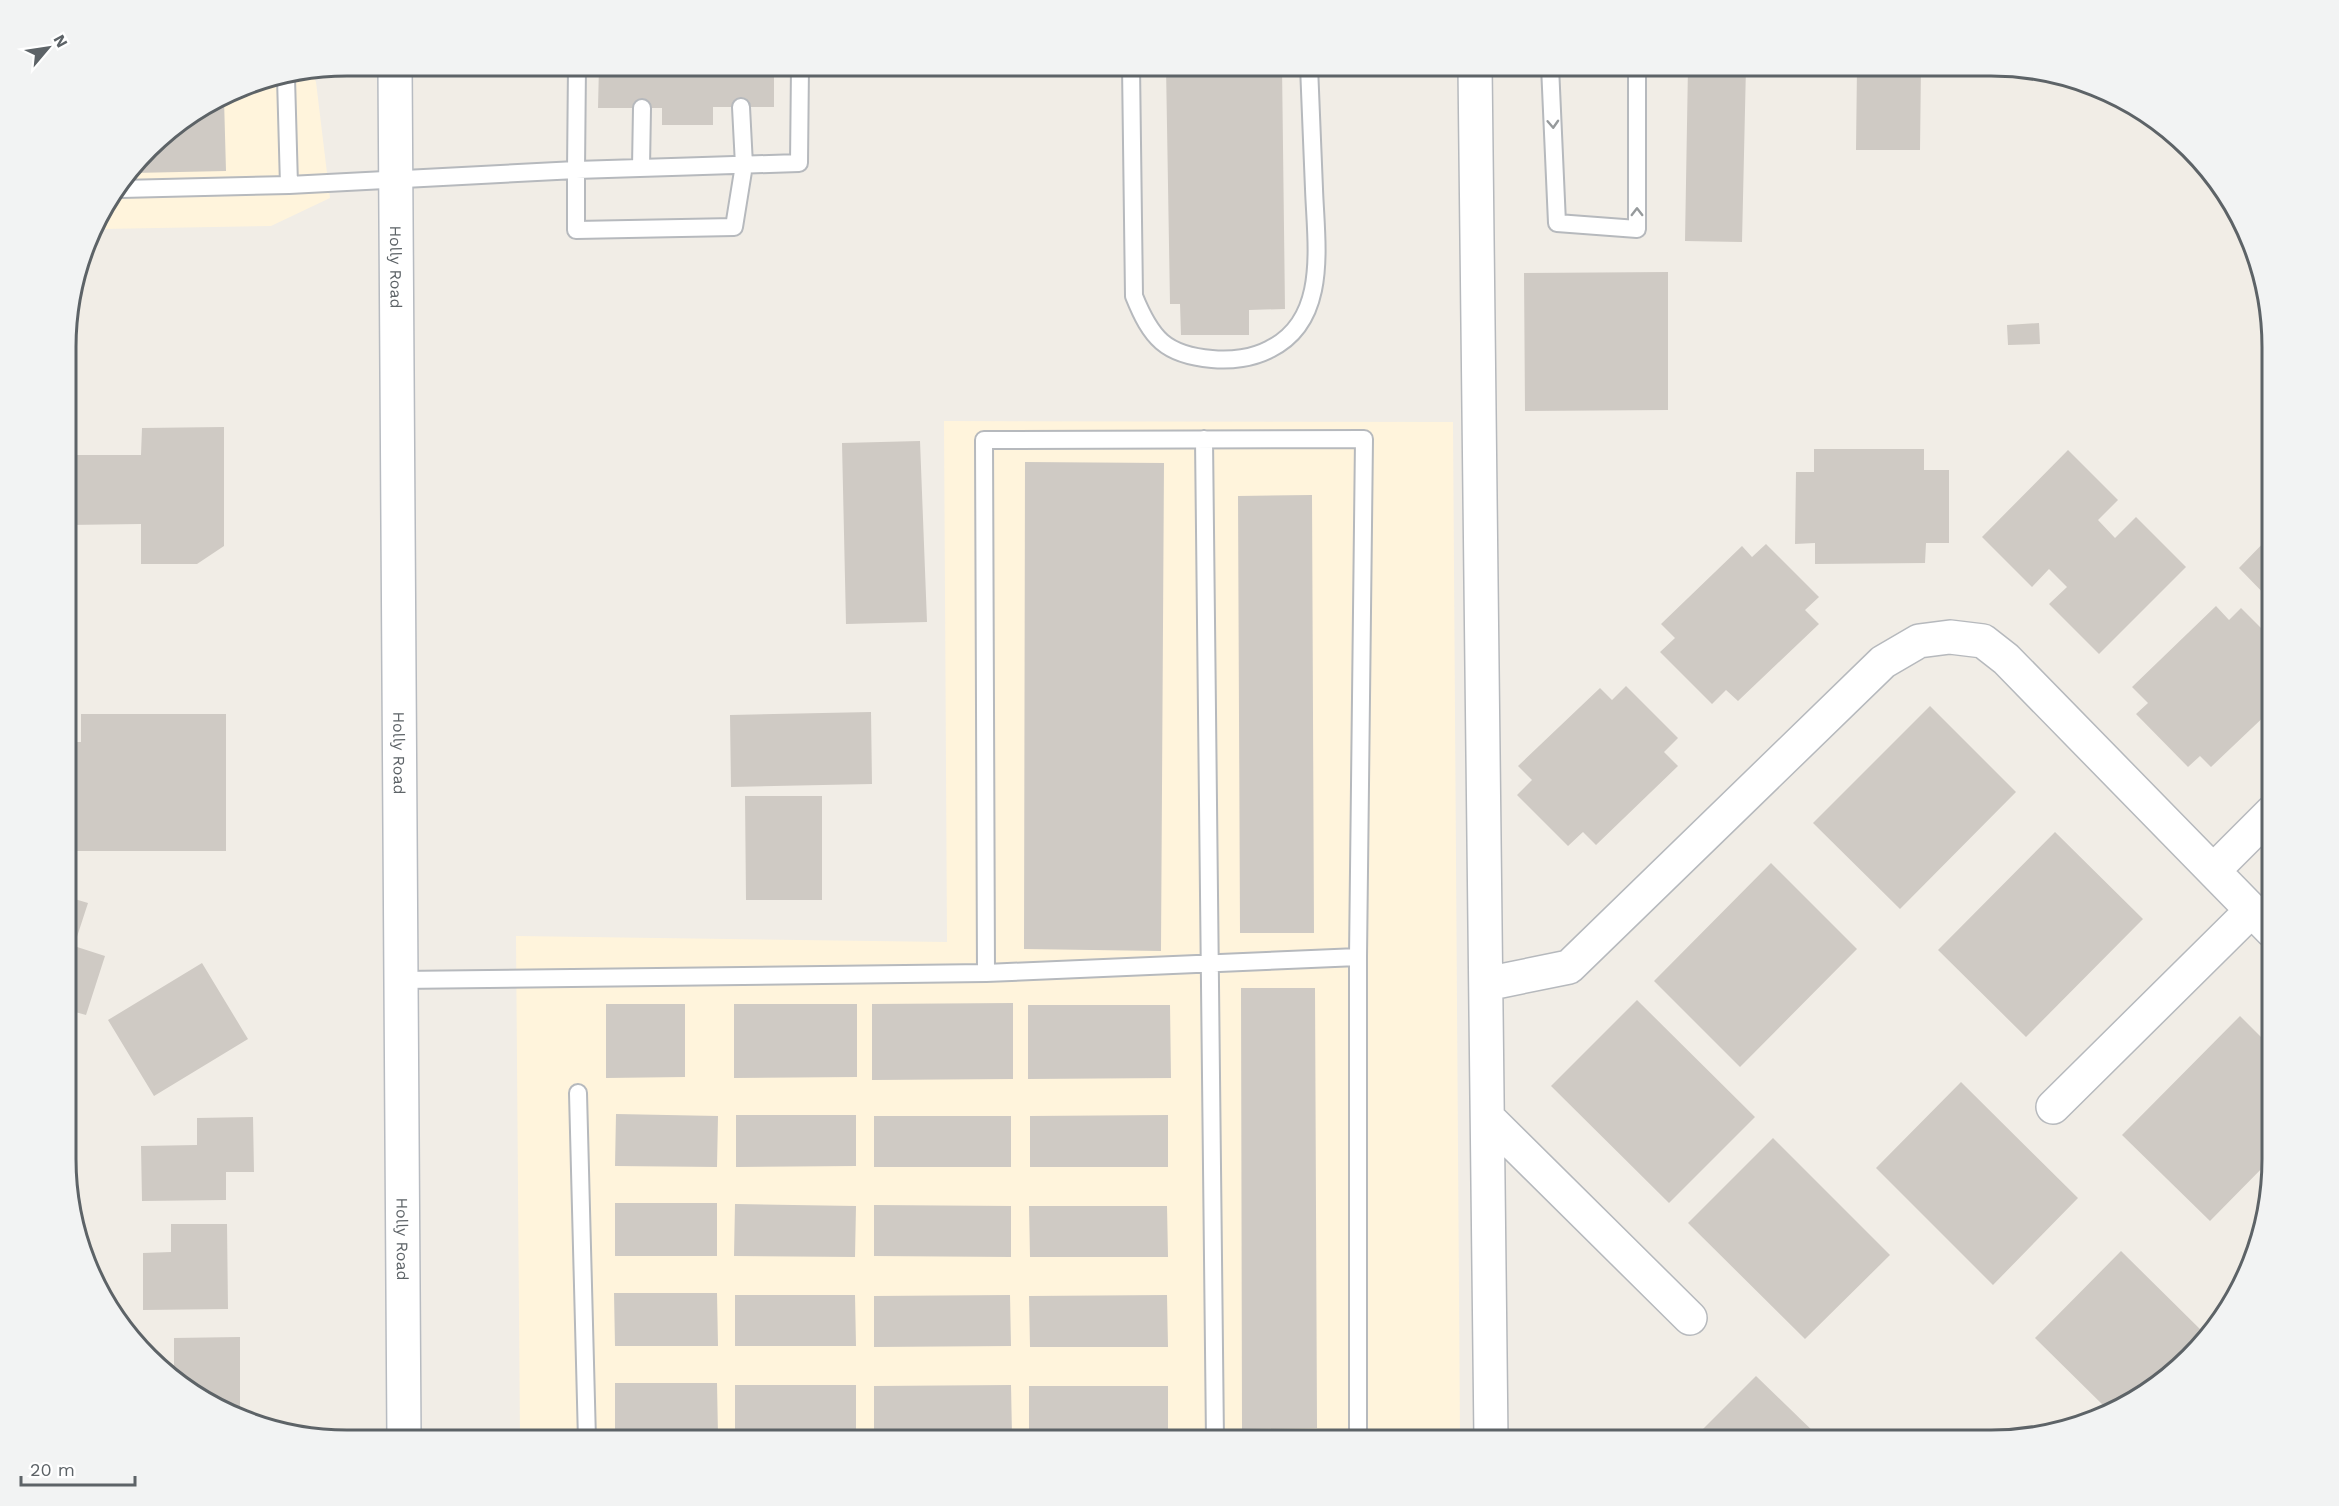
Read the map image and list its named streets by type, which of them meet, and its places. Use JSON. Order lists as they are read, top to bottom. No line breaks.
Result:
{"streets":{"street":["Holly Road"]},"scale_bar":"20 m","north":"top right"}
